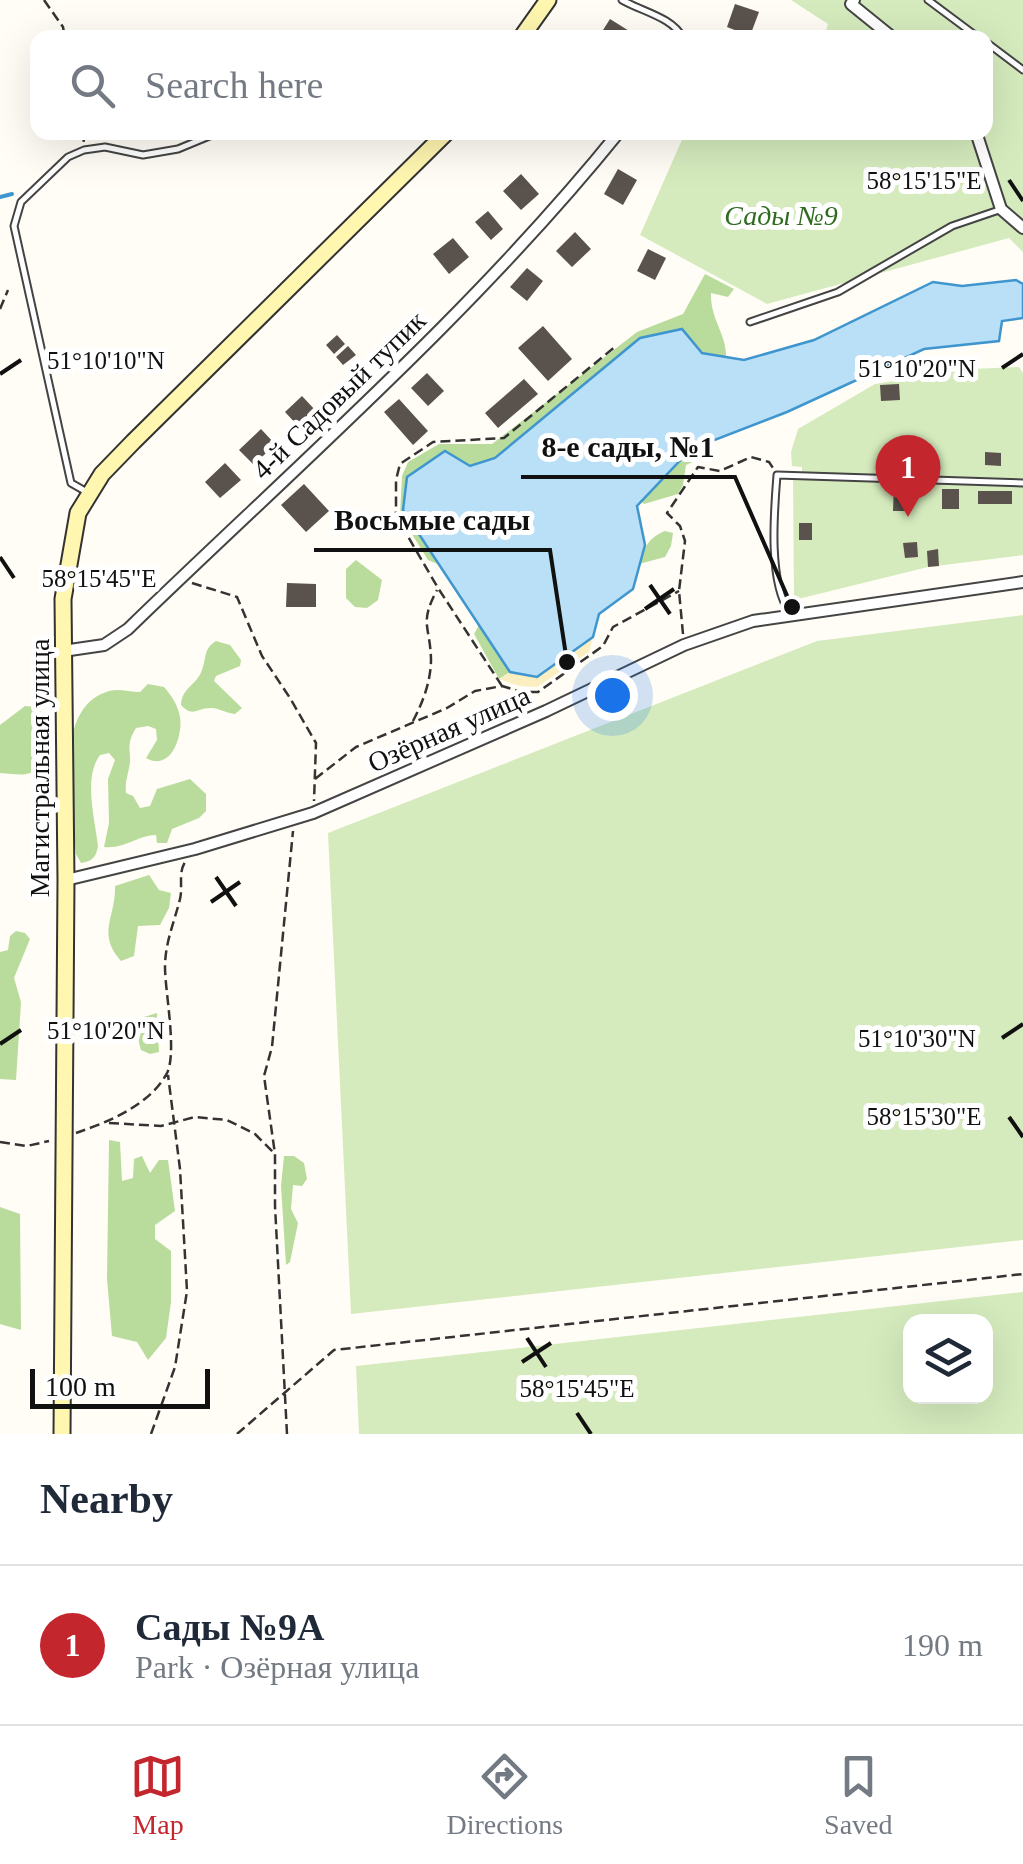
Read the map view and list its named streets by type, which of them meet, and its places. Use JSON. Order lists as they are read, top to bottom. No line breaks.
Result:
{"streets":{"street":["4-й Садовый тупик","Озёрная улица","Магистральная улица"]},"crossings":[["4-й Садовый тупик","Магистральная улица"],["Озёрная улица","Магистральная улица"]],"parks":["Сады №9"],"places":["8-е сады, №1","Восьмые сады"],"scale_bar":"100 m","page":{"search":"Search here","pins":"1","scale":"100 m","heading":"Nearby","list":[{"mark":"1","name":"Сады №9А","note":"Park · Озёрная улица","value":"190 m"}],"nav":["Map","Directions","Saved"]},"coordinates":["58°15'15\"E","51°10'10\"N","51°10'20\"N","58°15'45\"E","51°10'30\"N","58°15'30\"E"]}
